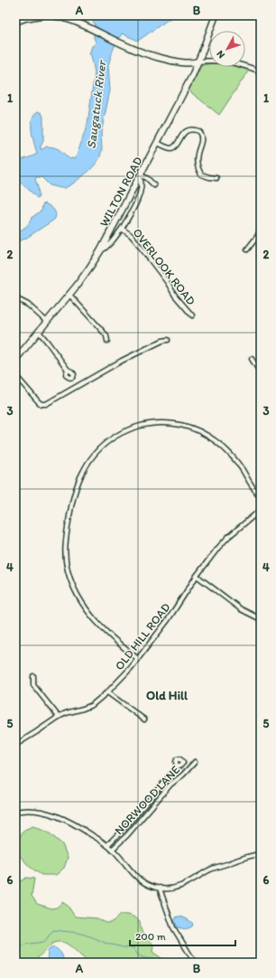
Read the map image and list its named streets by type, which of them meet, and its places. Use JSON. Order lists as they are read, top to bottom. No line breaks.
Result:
{"streets":{"main road":["WILTON ROAD"],"street":["OVERLOOK ROAD","OLD HILL ROAD","NORWOOD LANE"]},"crossings":[["WILTON ROAD","OVERLOOK ROAD"]],"districts":["Old Hill"],"water":["Saugatuck River"],"scale_bar":"200 m","north":"bottom left","grid":{"columns":["A","B"],"rows":["1","2","3","4","5","6"]}}
